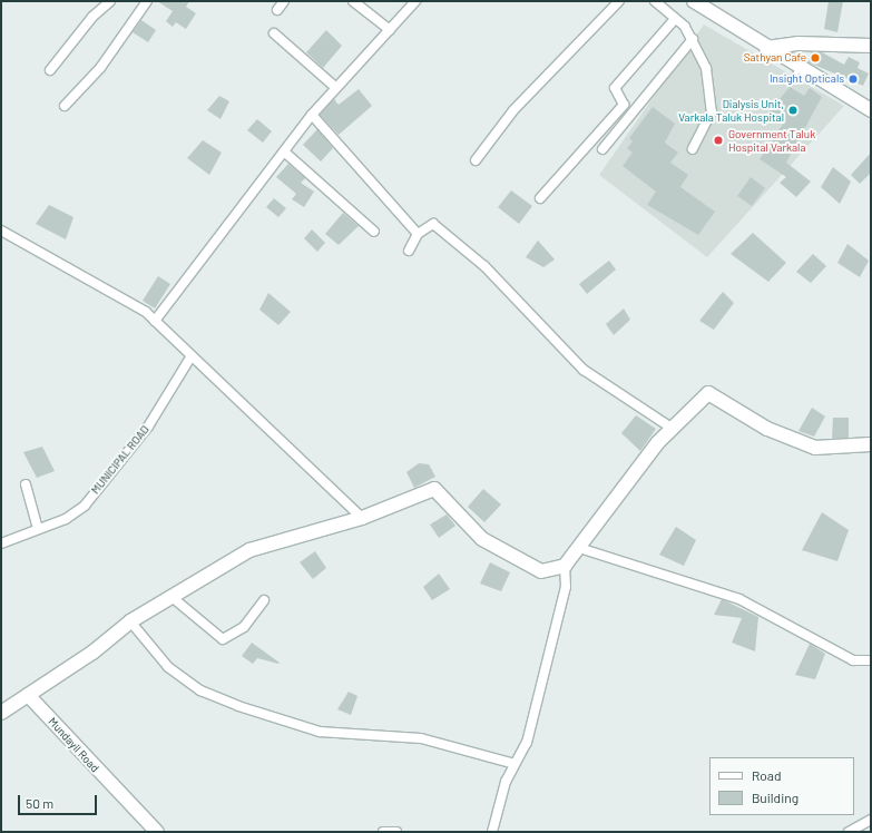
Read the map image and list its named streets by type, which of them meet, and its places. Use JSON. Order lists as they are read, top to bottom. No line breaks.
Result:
{"streets":{"main road":["Mundayil Road"],"street":["MUNICIPAL ROAD"]},"places":["Sathyan Cafe","Insight Opticals","Dialysis Unit, Varkala Taluk Hospital","Government Taluk Hospital Varkala"],"legend":["Road","Building"],"scale_bar":"50 m"}
